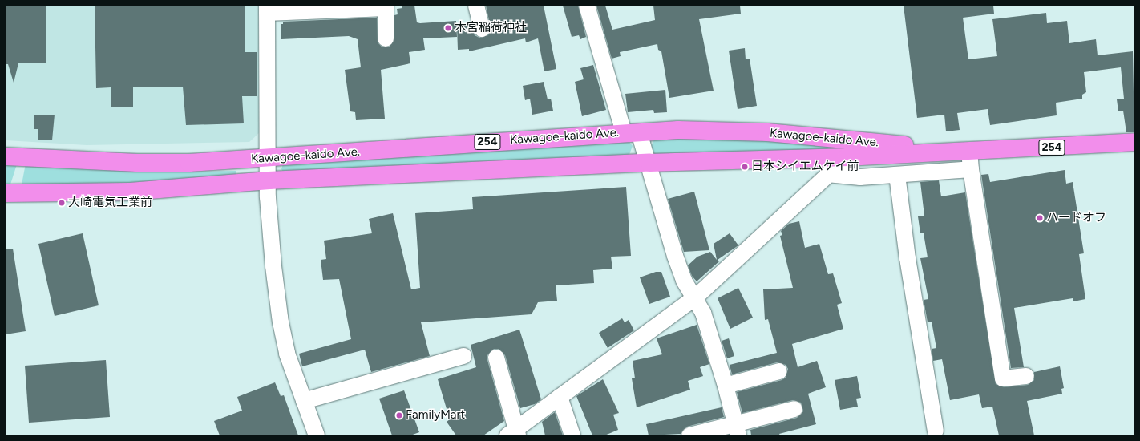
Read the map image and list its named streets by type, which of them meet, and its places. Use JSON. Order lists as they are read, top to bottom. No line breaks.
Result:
{"streets":{"highway":["Kawagoe-kaido Ave.","254"]},"places":["木宮稲荷神社","日本シイエムケイ前","大崎電気工業前","ハードオフ","FamilyMart"]}
